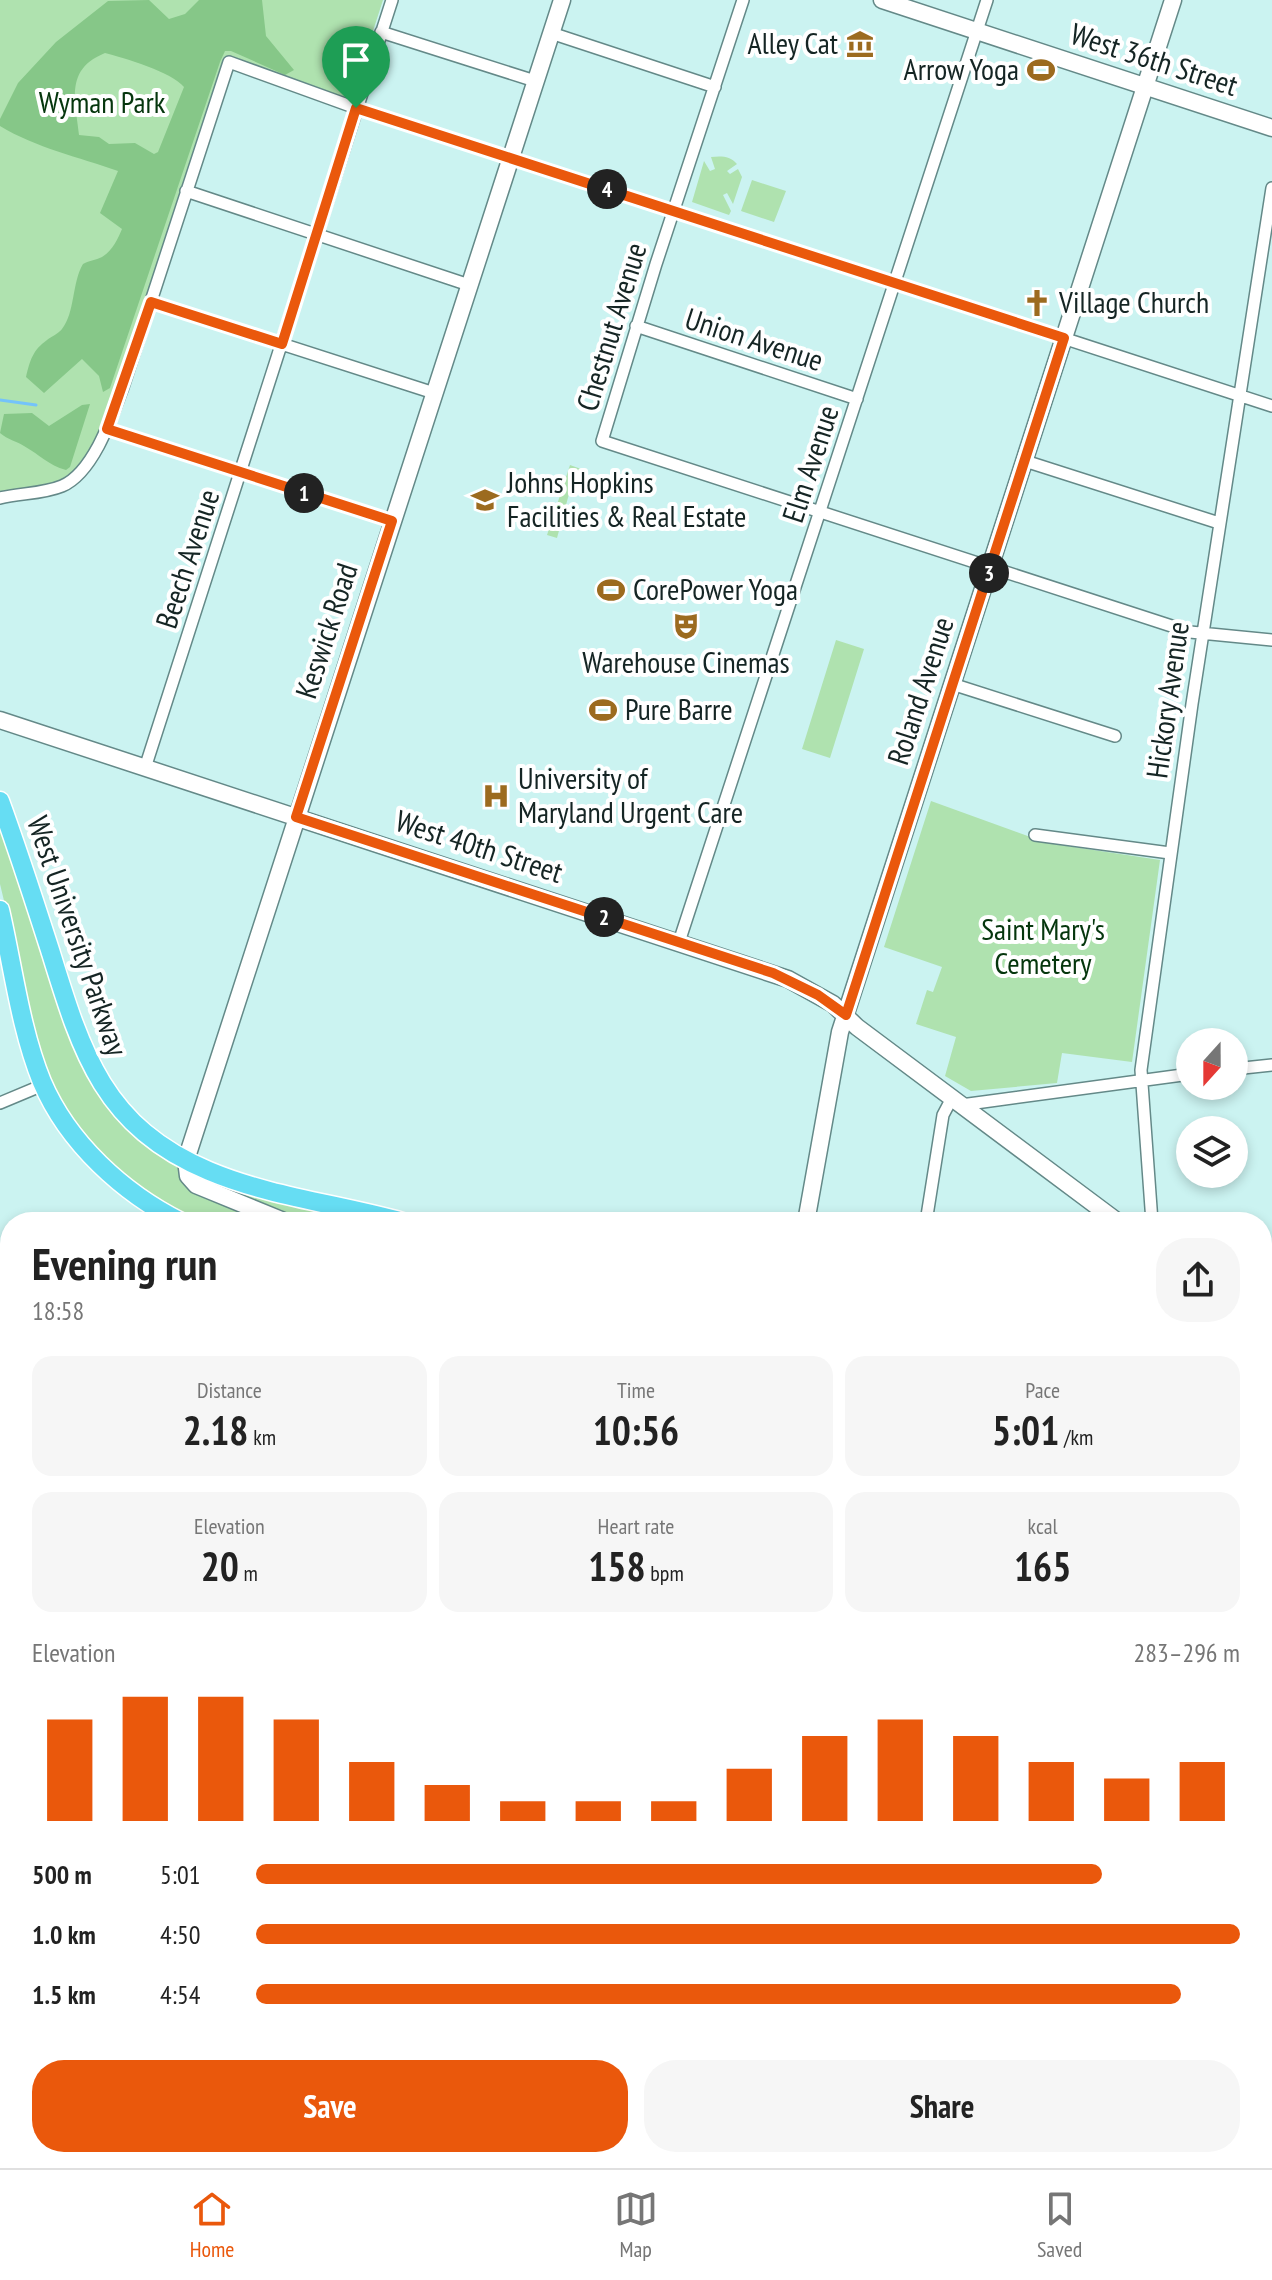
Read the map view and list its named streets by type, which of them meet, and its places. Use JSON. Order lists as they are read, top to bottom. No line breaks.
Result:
{"streets":{"main road":["West University Parkway"],"street":["West 36th Street","Chestnut Avenue","Union Avenue","Elm Avenue","Beech Avenue","Keswick Road","Roland Avenue","Hickory Avenue","West 40th Street"]},"crossings":[["West 36th Street","Elm Avenue"],["West 36th Street","Roland Avenue"],["Chestnut Avenue","Union Avenue"],["Chestnut Avenue","Elm Avenue"],["Union Avenue","Elm Avenue"],["Elm Avenue","West 40th Street"],["Beech Avenue","West 40th Street"],["Keswick Road","West 40th Street"],["Keswick Road","West University Parkway"],["Roland Avenue","West 40th Street"]],"parks":["Wyman Park","Saint Mary's Cemetery"],"places":{"museum":["Alley Cat"],"sports":["Arrow Yoga","CorePower Yoga","Pure Barre"],"church":["Village Church"],"school or university":["Johns Hopkins Facilities & Real Estate"],"theatre":["Warehouse Cinemas"],"hospital":["University of Maryland Urgent Care"]},"north":"bottom","page":{"pins":["4","1","3","2"],"heading":["Evening run","18:58"],"stats":[["Distance","2.18 km"],["Time","10:56"],["Pace","5:01 /km"],["Elevation","20 m"],["Heart rate","158 bpm"],["kcal","165"]],"chart":["Elevation","283–296 m"],"list":[{"name":"500 m","note":"5:01"},{"name":"1.0 km","note":"4:50"},{"name":"1.5 km","note":"4:54"}],"buttons":["Save","Share"],"tabs":["Home","Map","Saved"]}}
